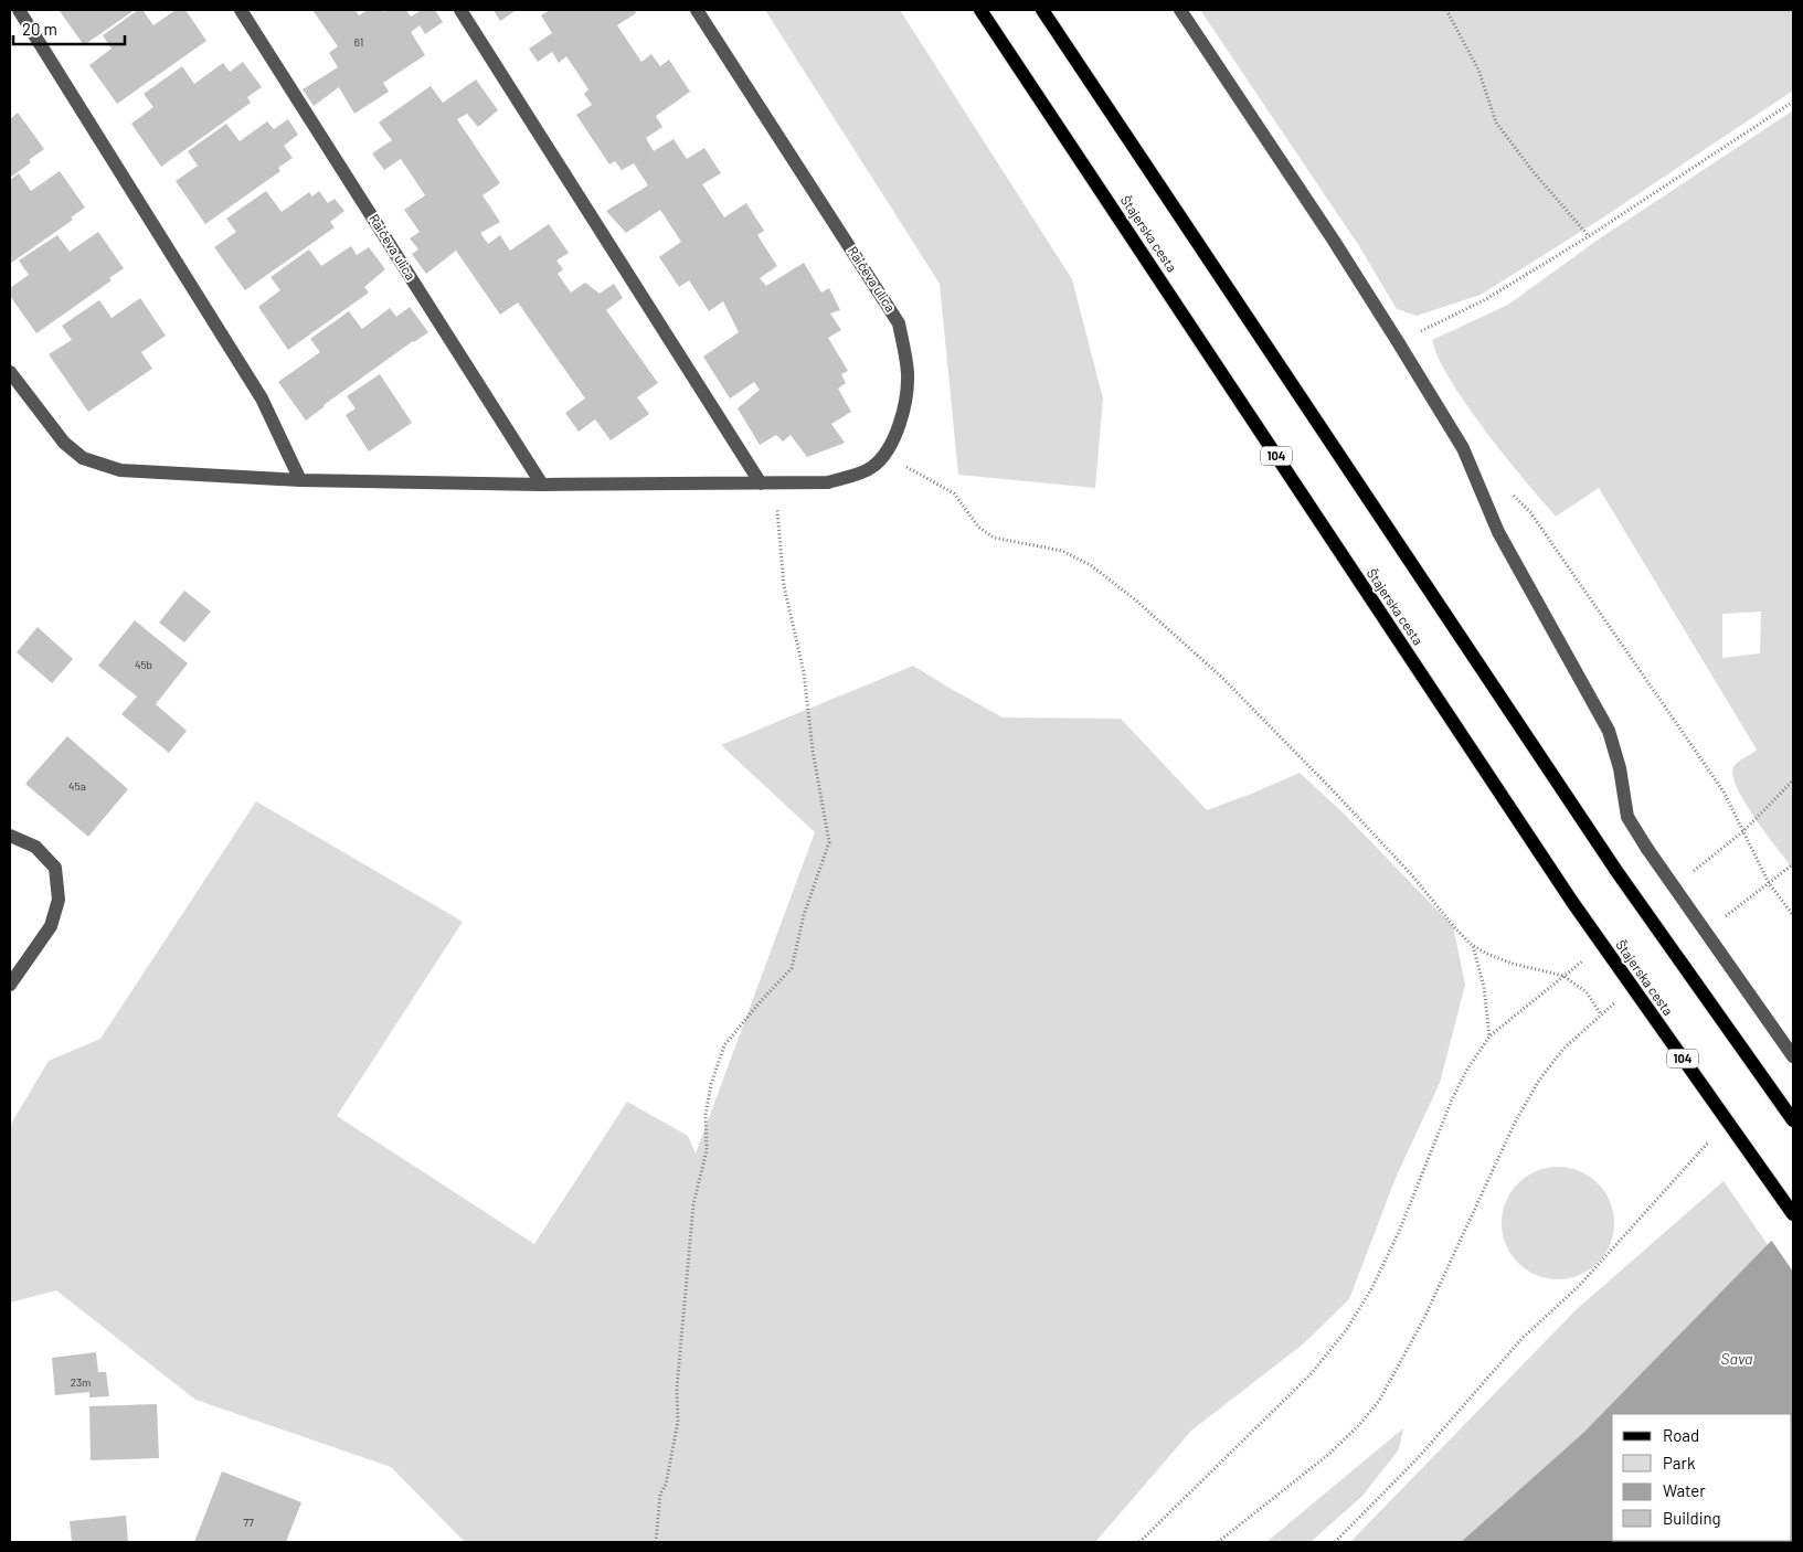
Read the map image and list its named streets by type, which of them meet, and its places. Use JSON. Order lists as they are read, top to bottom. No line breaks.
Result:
{"streets":{"main road":["Štajerska cesta","104"],"street":["Raičeva ulica"]},"water":["Sava"],"house_numbers":["61","45b","45a","23m","77"],"legend":["Road","Park","Water","Building"],"scale_bar":"20 m"}
